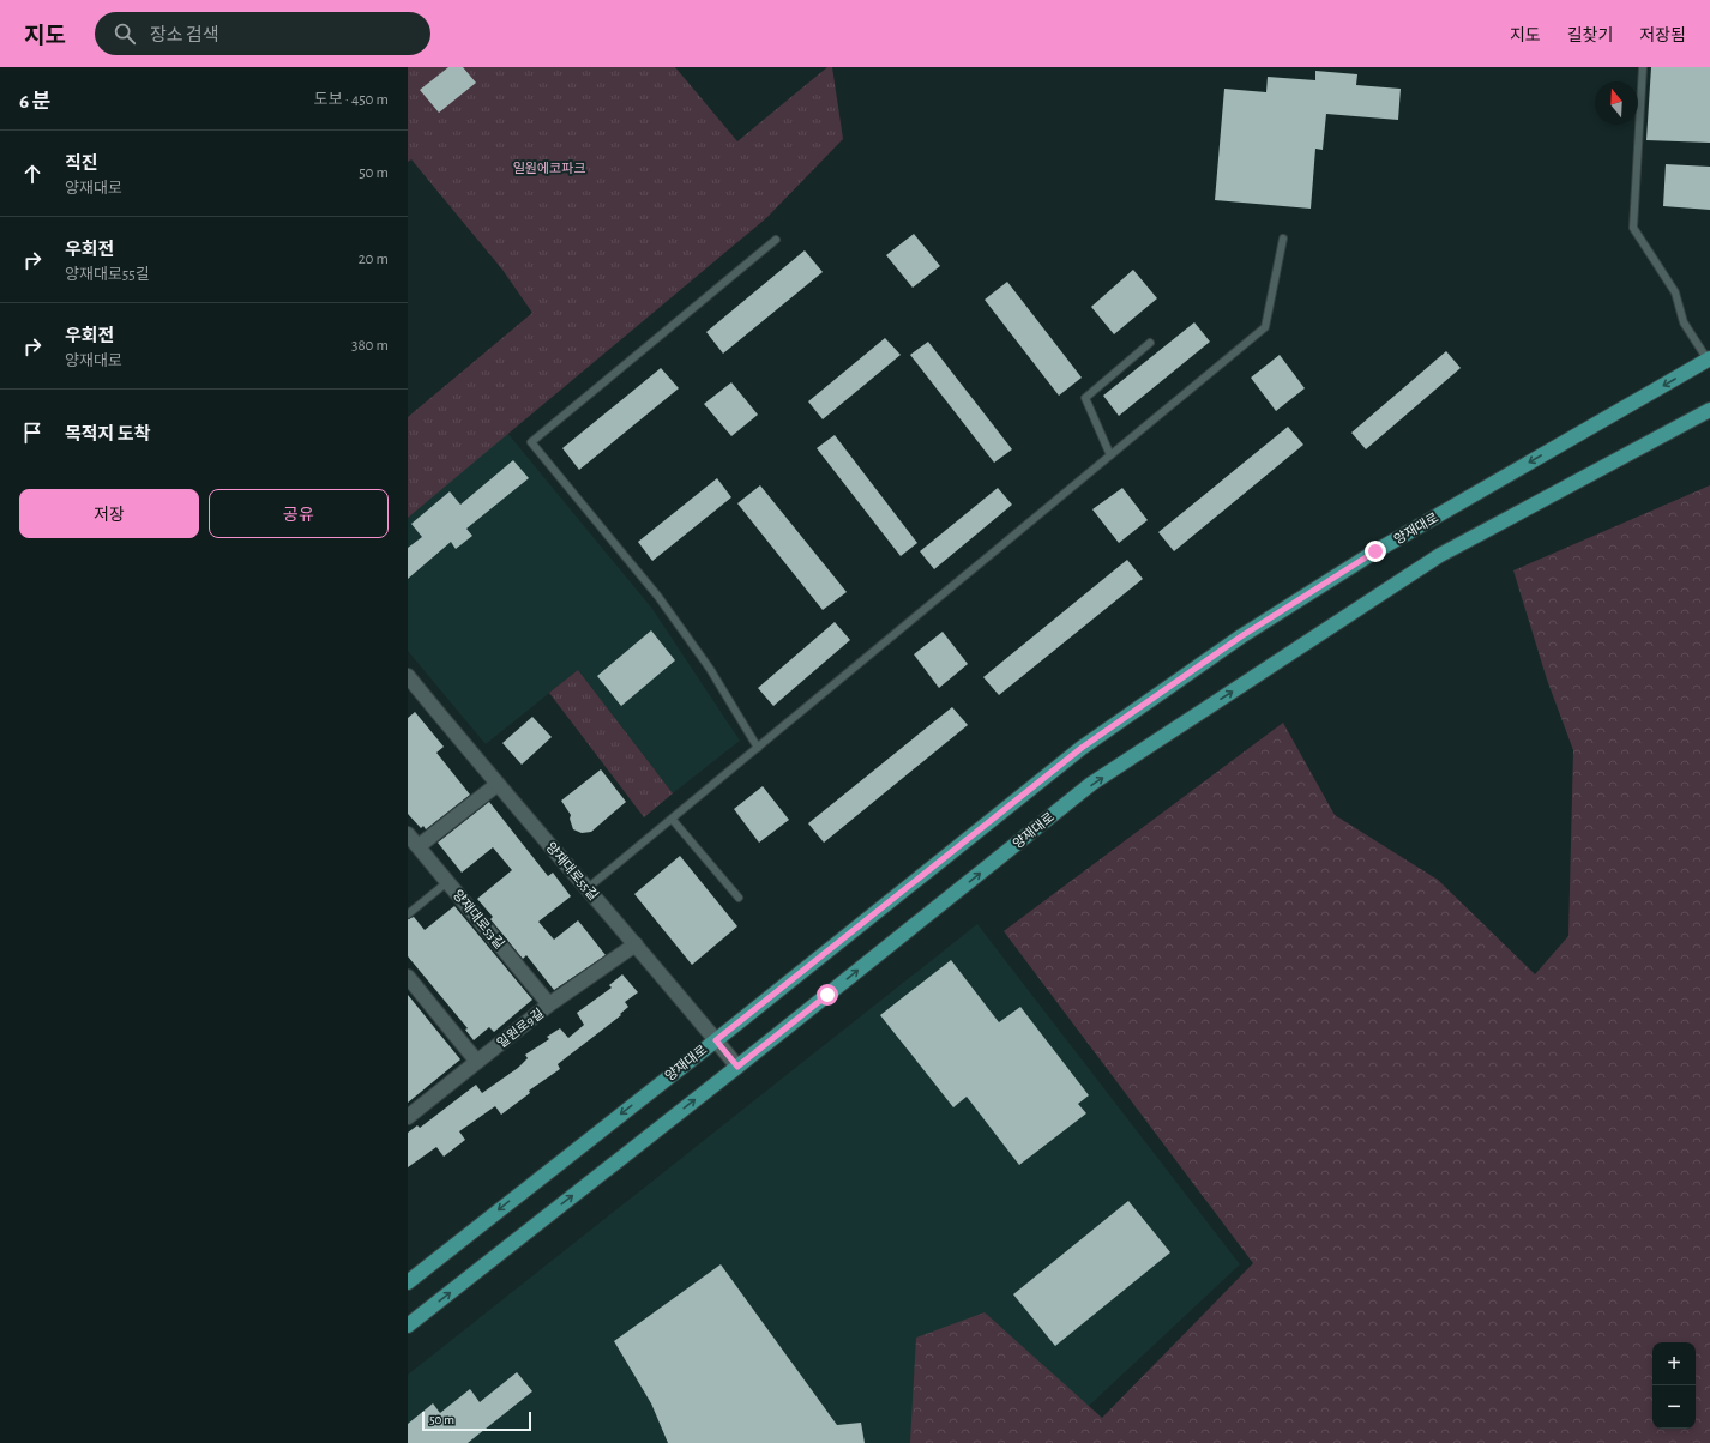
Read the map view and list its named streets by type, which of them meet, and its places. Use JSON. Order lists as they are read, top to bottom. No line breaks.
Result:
{"streets":{"main road":["양재대로"],"street":["양재대로55길","양재대로53길","일원로9길"]},"crossings":[["양재대로","양재대로55길"],["양재대로55길","일원로9길"],["양재대로53길","일원로9길"]],"parks":["일원에코파크"],"scale_bar":"50 m","north":"top","page":{"header":"지도","search":"장소 검색","nav":["지도","길찾기","저장됨"],"heading":["6 분","도보 · 450 m"],"list":[["직진","양재대로","50 m"],["우회전","양재대로55길","20 m"],["우회전","양재대로","380 m"],"목적지 도착"],"buttons":["저장","공유"],"map_buttons":["+","−"],"scale":"50 m"}}
